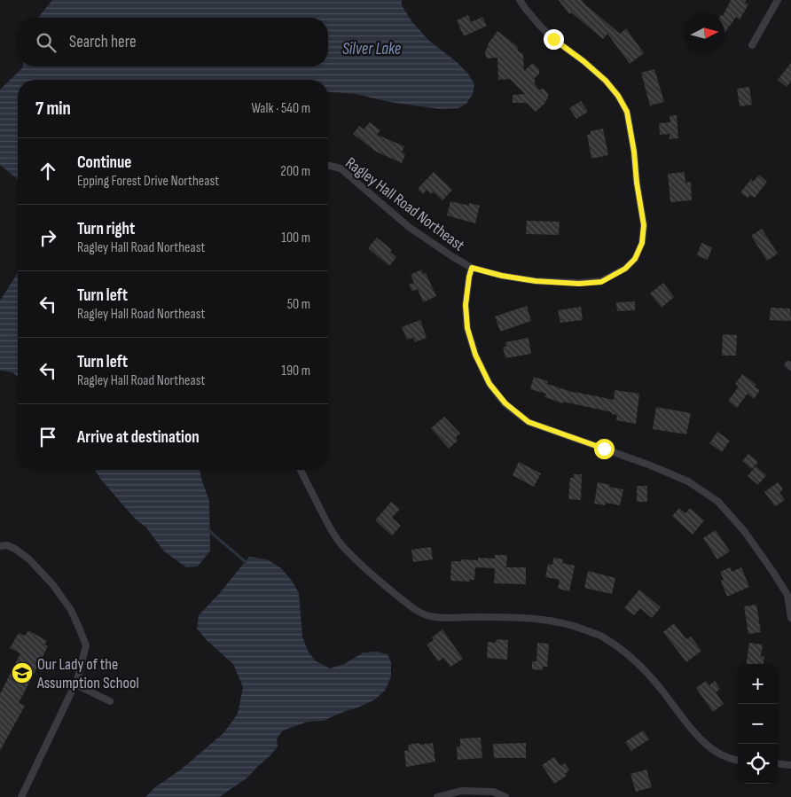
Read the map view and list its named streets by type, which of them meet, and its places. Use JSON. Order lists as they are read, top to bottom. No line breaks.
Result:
{"streets":{"street":["Ragley Hall Road Northeast"]},"water":["Silver Lake"],"places":{"school or university":["Our Lady of the Assumption School"]},"north":"right","page":{"search":"Search here","heading":["7 min","Walk · 540 m"],"list":[["Continue","Epping Forest Drive Northeast","200 m"],["Turn right","Ragley Hall Road Northeast","100 m"],["Turn left","Ragley Hall Road Northeast","50 m"],["Turn left","Ragley Hall Road Northeast","190 m"],"Arrive at destination"],"map_buttons":["+","−"]}}
